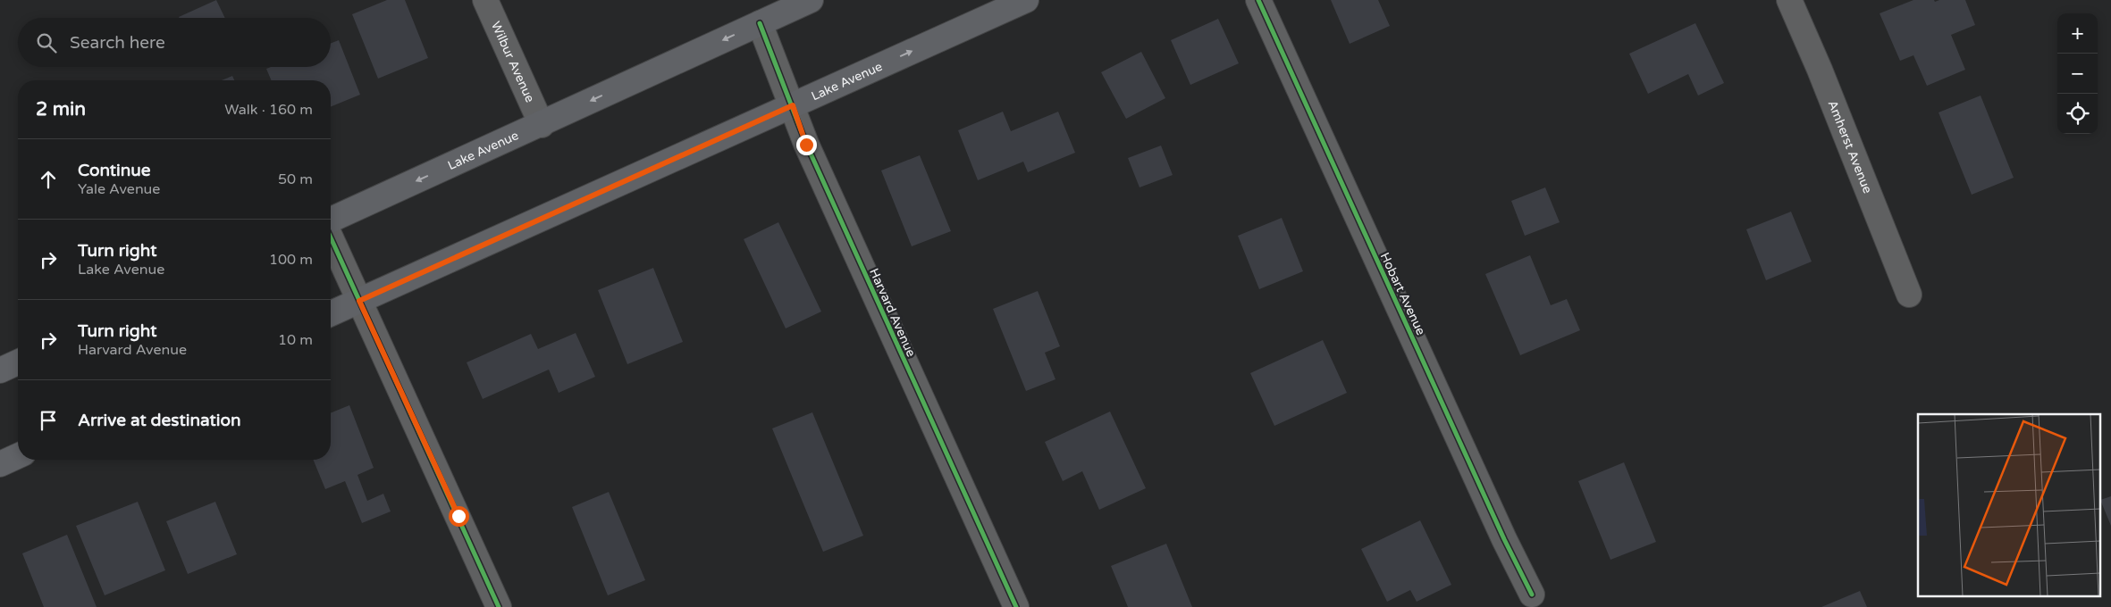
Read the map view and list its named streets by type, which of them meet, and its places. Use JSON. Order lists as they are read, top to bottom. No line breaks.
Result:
{"streets":{"main road":["Lake Avenue"],"street":["Wilbur Avenue","Amherst Avenue","Hobart Avenue","Harvard Avenue"]},"crossings":[["Wilbur Avenue","Lake Avenue"],["Lake Avenue","Harvard Avenue"]],"page":{"map_buttons":["+","−"],"search":"Search here","heading":["2 min","Walk · 160 m"],"list":[["Continue","Yale Avenue","50 m"],["Turn right","Lake Avenue","100 m"],["Turn right","Harvard Avenue","10 m"],"Arrive at destination"]}}
